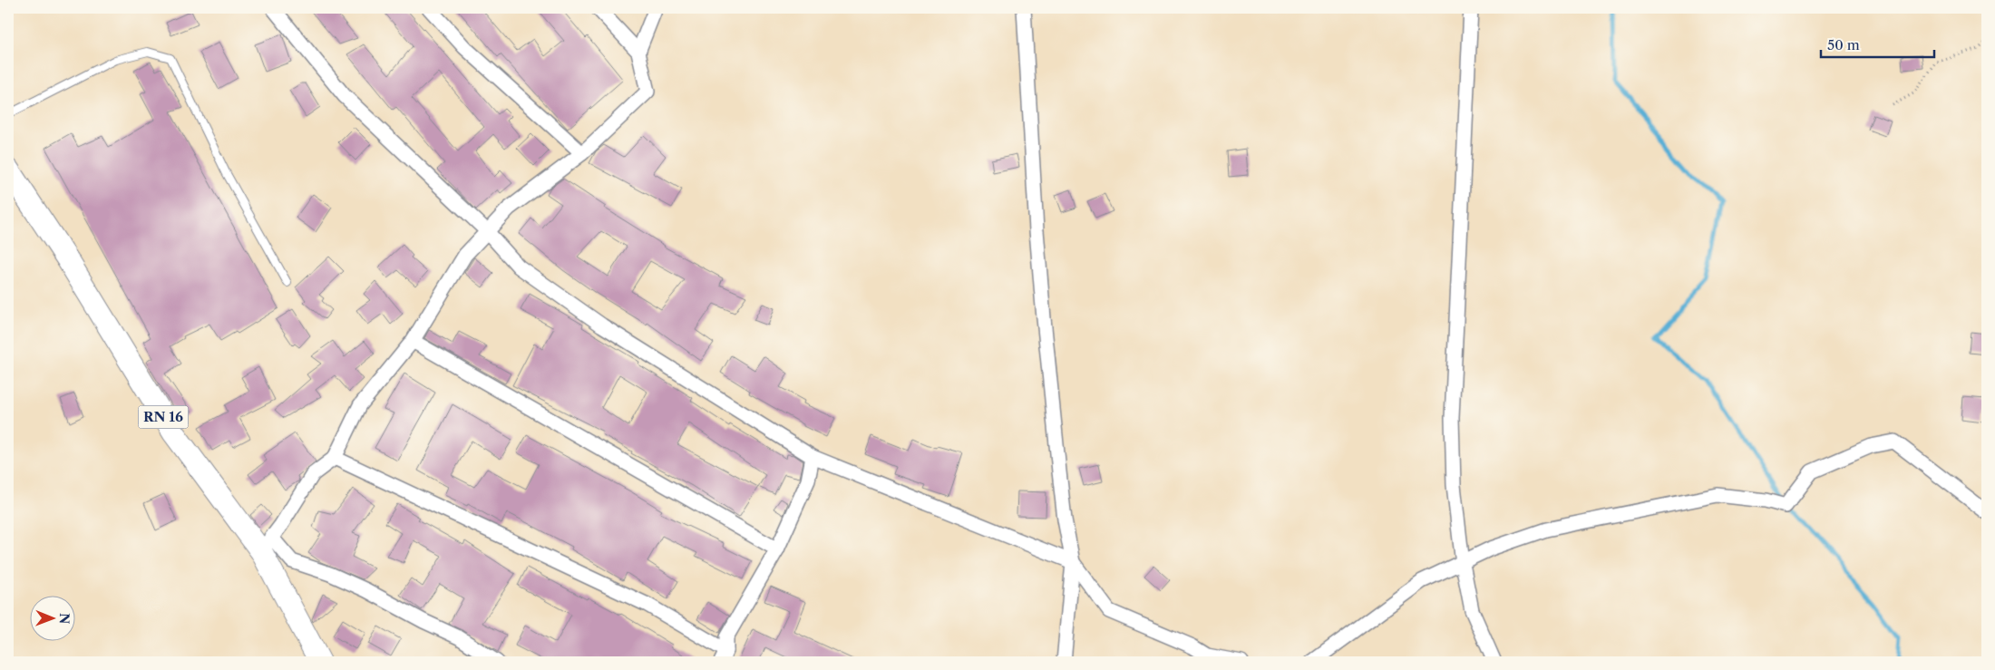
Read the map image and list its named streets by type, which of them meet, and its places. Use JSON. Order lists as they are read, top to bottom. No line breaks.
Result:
{"streets":{"main road":["RN 16"]},"scale_bar":"50 m","north":"right"}
